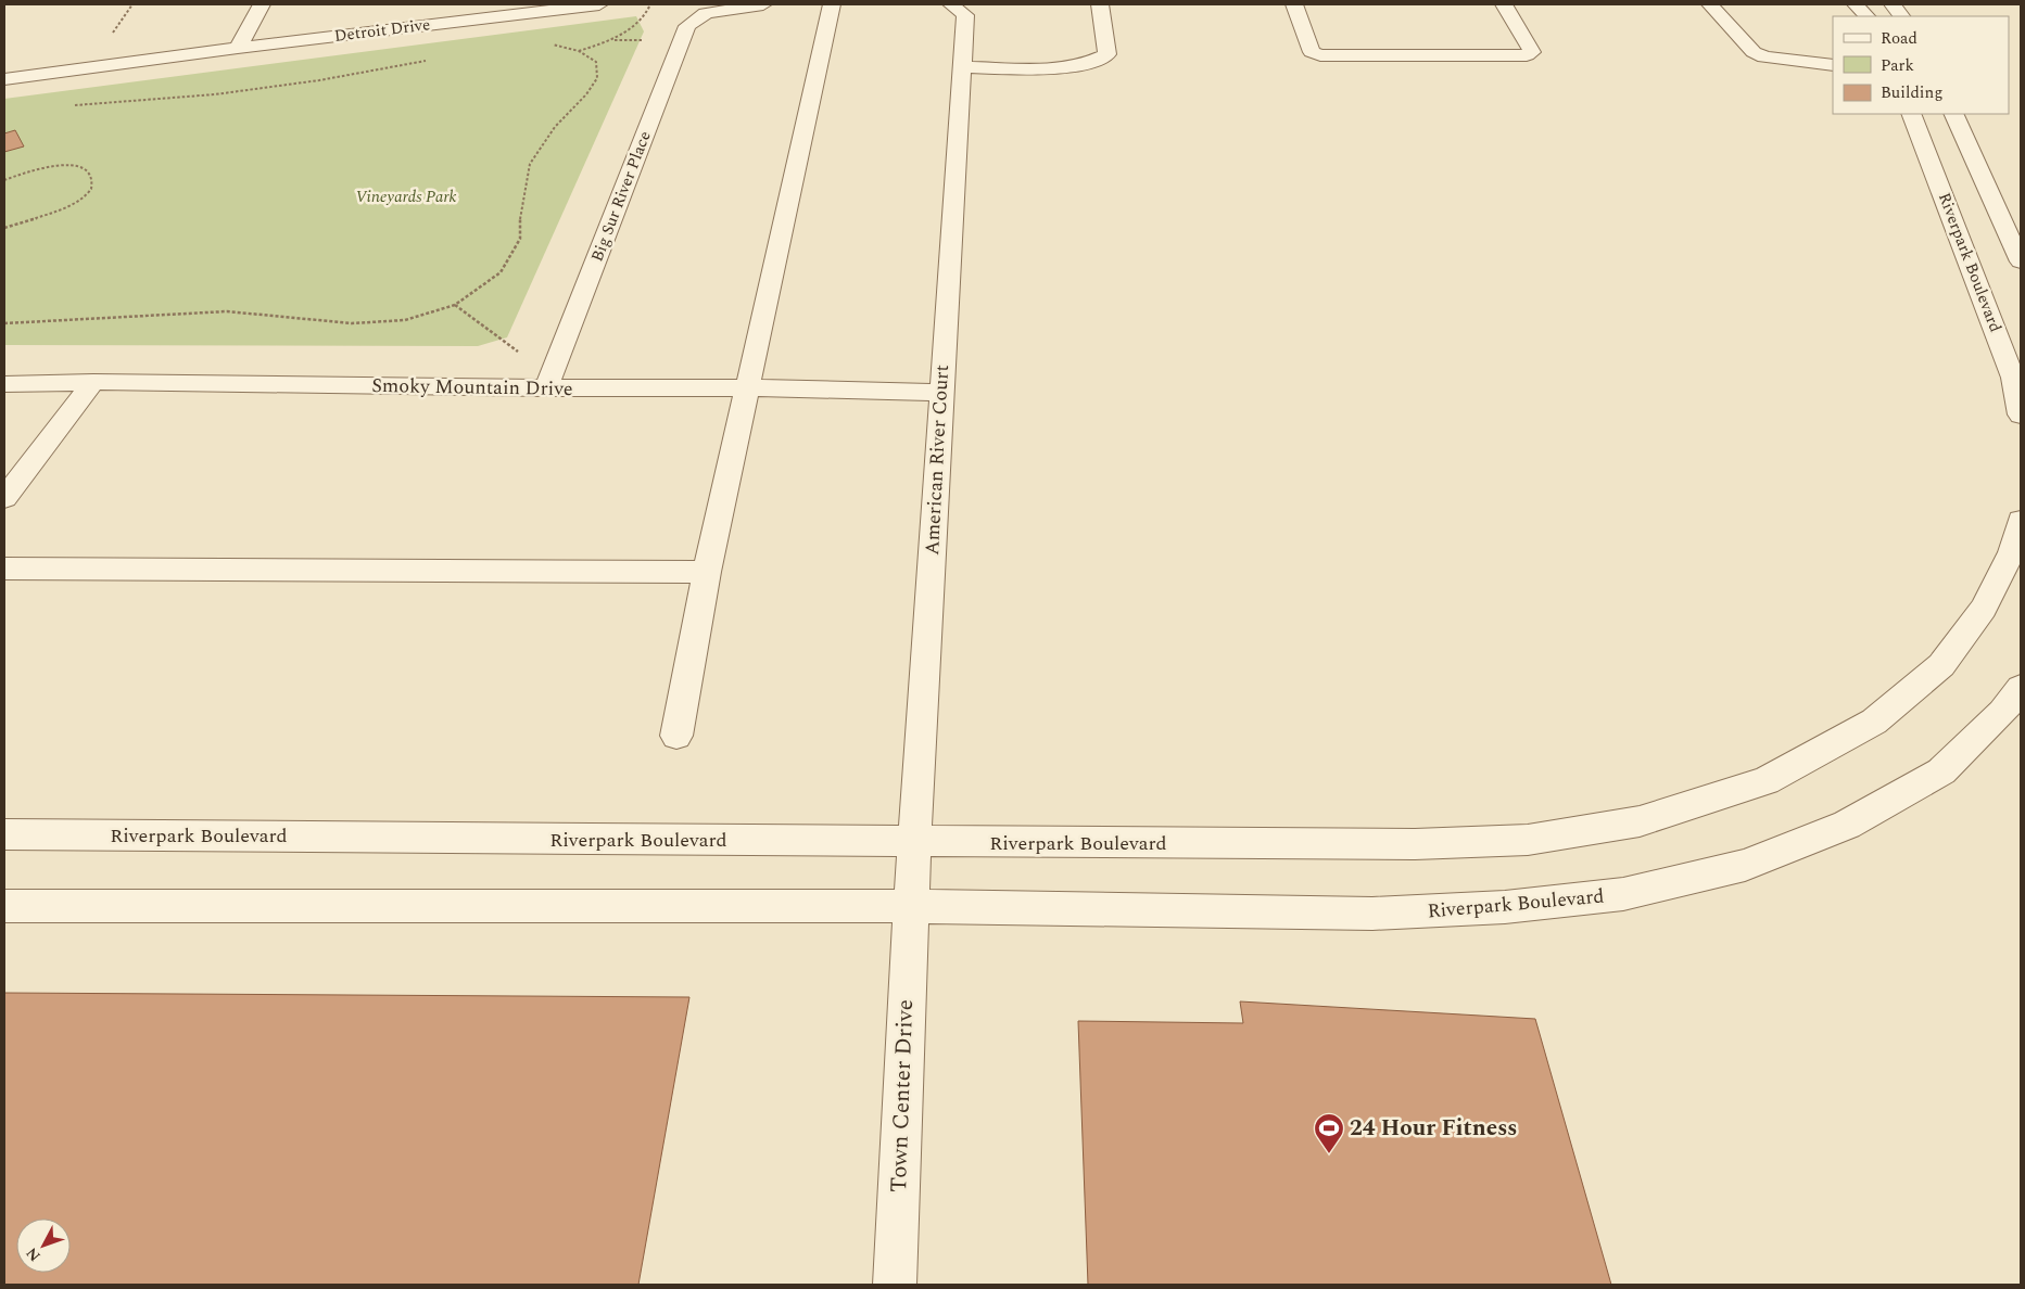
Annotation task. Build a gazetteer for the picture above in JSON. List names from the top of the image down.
{
  "streets": {
    "street": [
      "Detroit Drive",
      "Big Sur River Place",
      "Riverpark Boulevard",
      "Smoky Mountain Drive",
      "American River Court",
      "Town Center Drive"
    ]
  },
  "crossings": [
    ["Big Sur River Place", "Smoky Mountain Drive"],
    ["Riverpark Boulevard", "American River Court"],
    ["Riverpark Boulevard", "Town Center Drive"],
    ["Smoky Mountain Drive", "American River Court"],
    ["American River Court", "Town Center Drive"]
  ],
  "parks": ["Vineyards Park"],
  "places": {
    "sports": ["24 Hour Fitness"]
  },
  "legend": ["Road", "Park", "Building"],
  "north": "bottom left"
}
